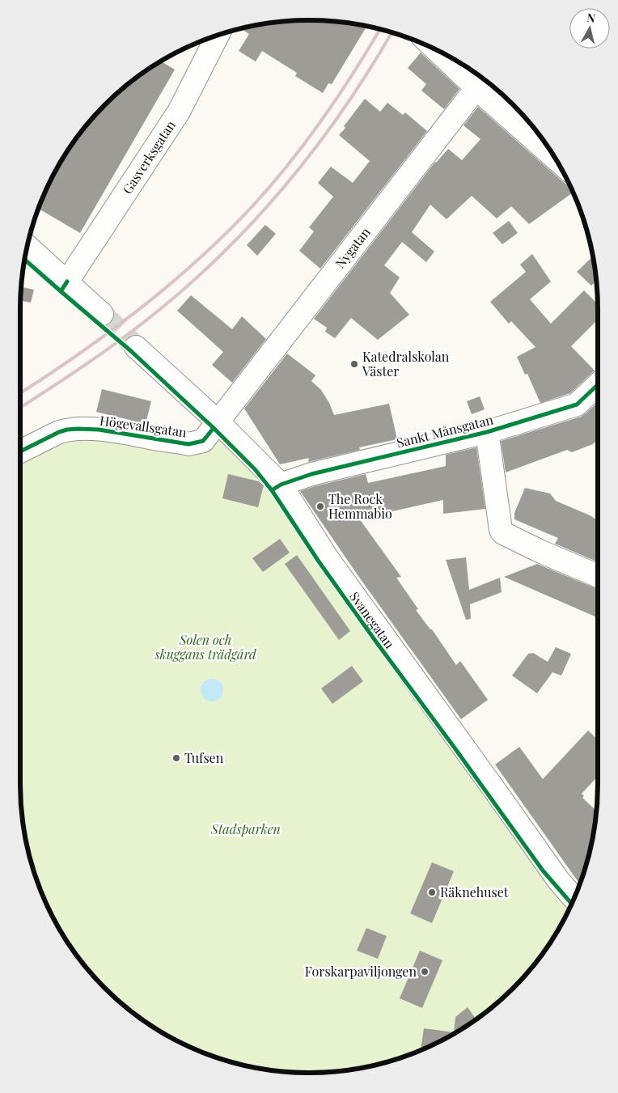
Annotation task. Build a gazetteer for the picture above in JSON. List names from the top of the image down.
{
  "streets": {
    "street": [
      "Gasverksgatan",
      "Nygatan",
      "Högevallsgatan",
      "Sankt Månsgatan",
      "Svanegatan"
    ]
  },
  "crossings": [
    ["Nygatan", "Högevallsgatan"],
    ["Nygatan", "Svanegatan"],
    ["Högevallsgatan", "Svanegatan"],
    ["Sankt Månsgatan", "Svanegatan"]
  ],
  "parks": ["Solen och skuggans trädgård", "Stadsparken"],
  "places": [
    "Katedralskolan Väster",
    "The Rock Hemmabio",
    "Tufsen",
    "Räknehuset",
    "Forskarpaviljongen"
  ],
  "north": "top"
}
